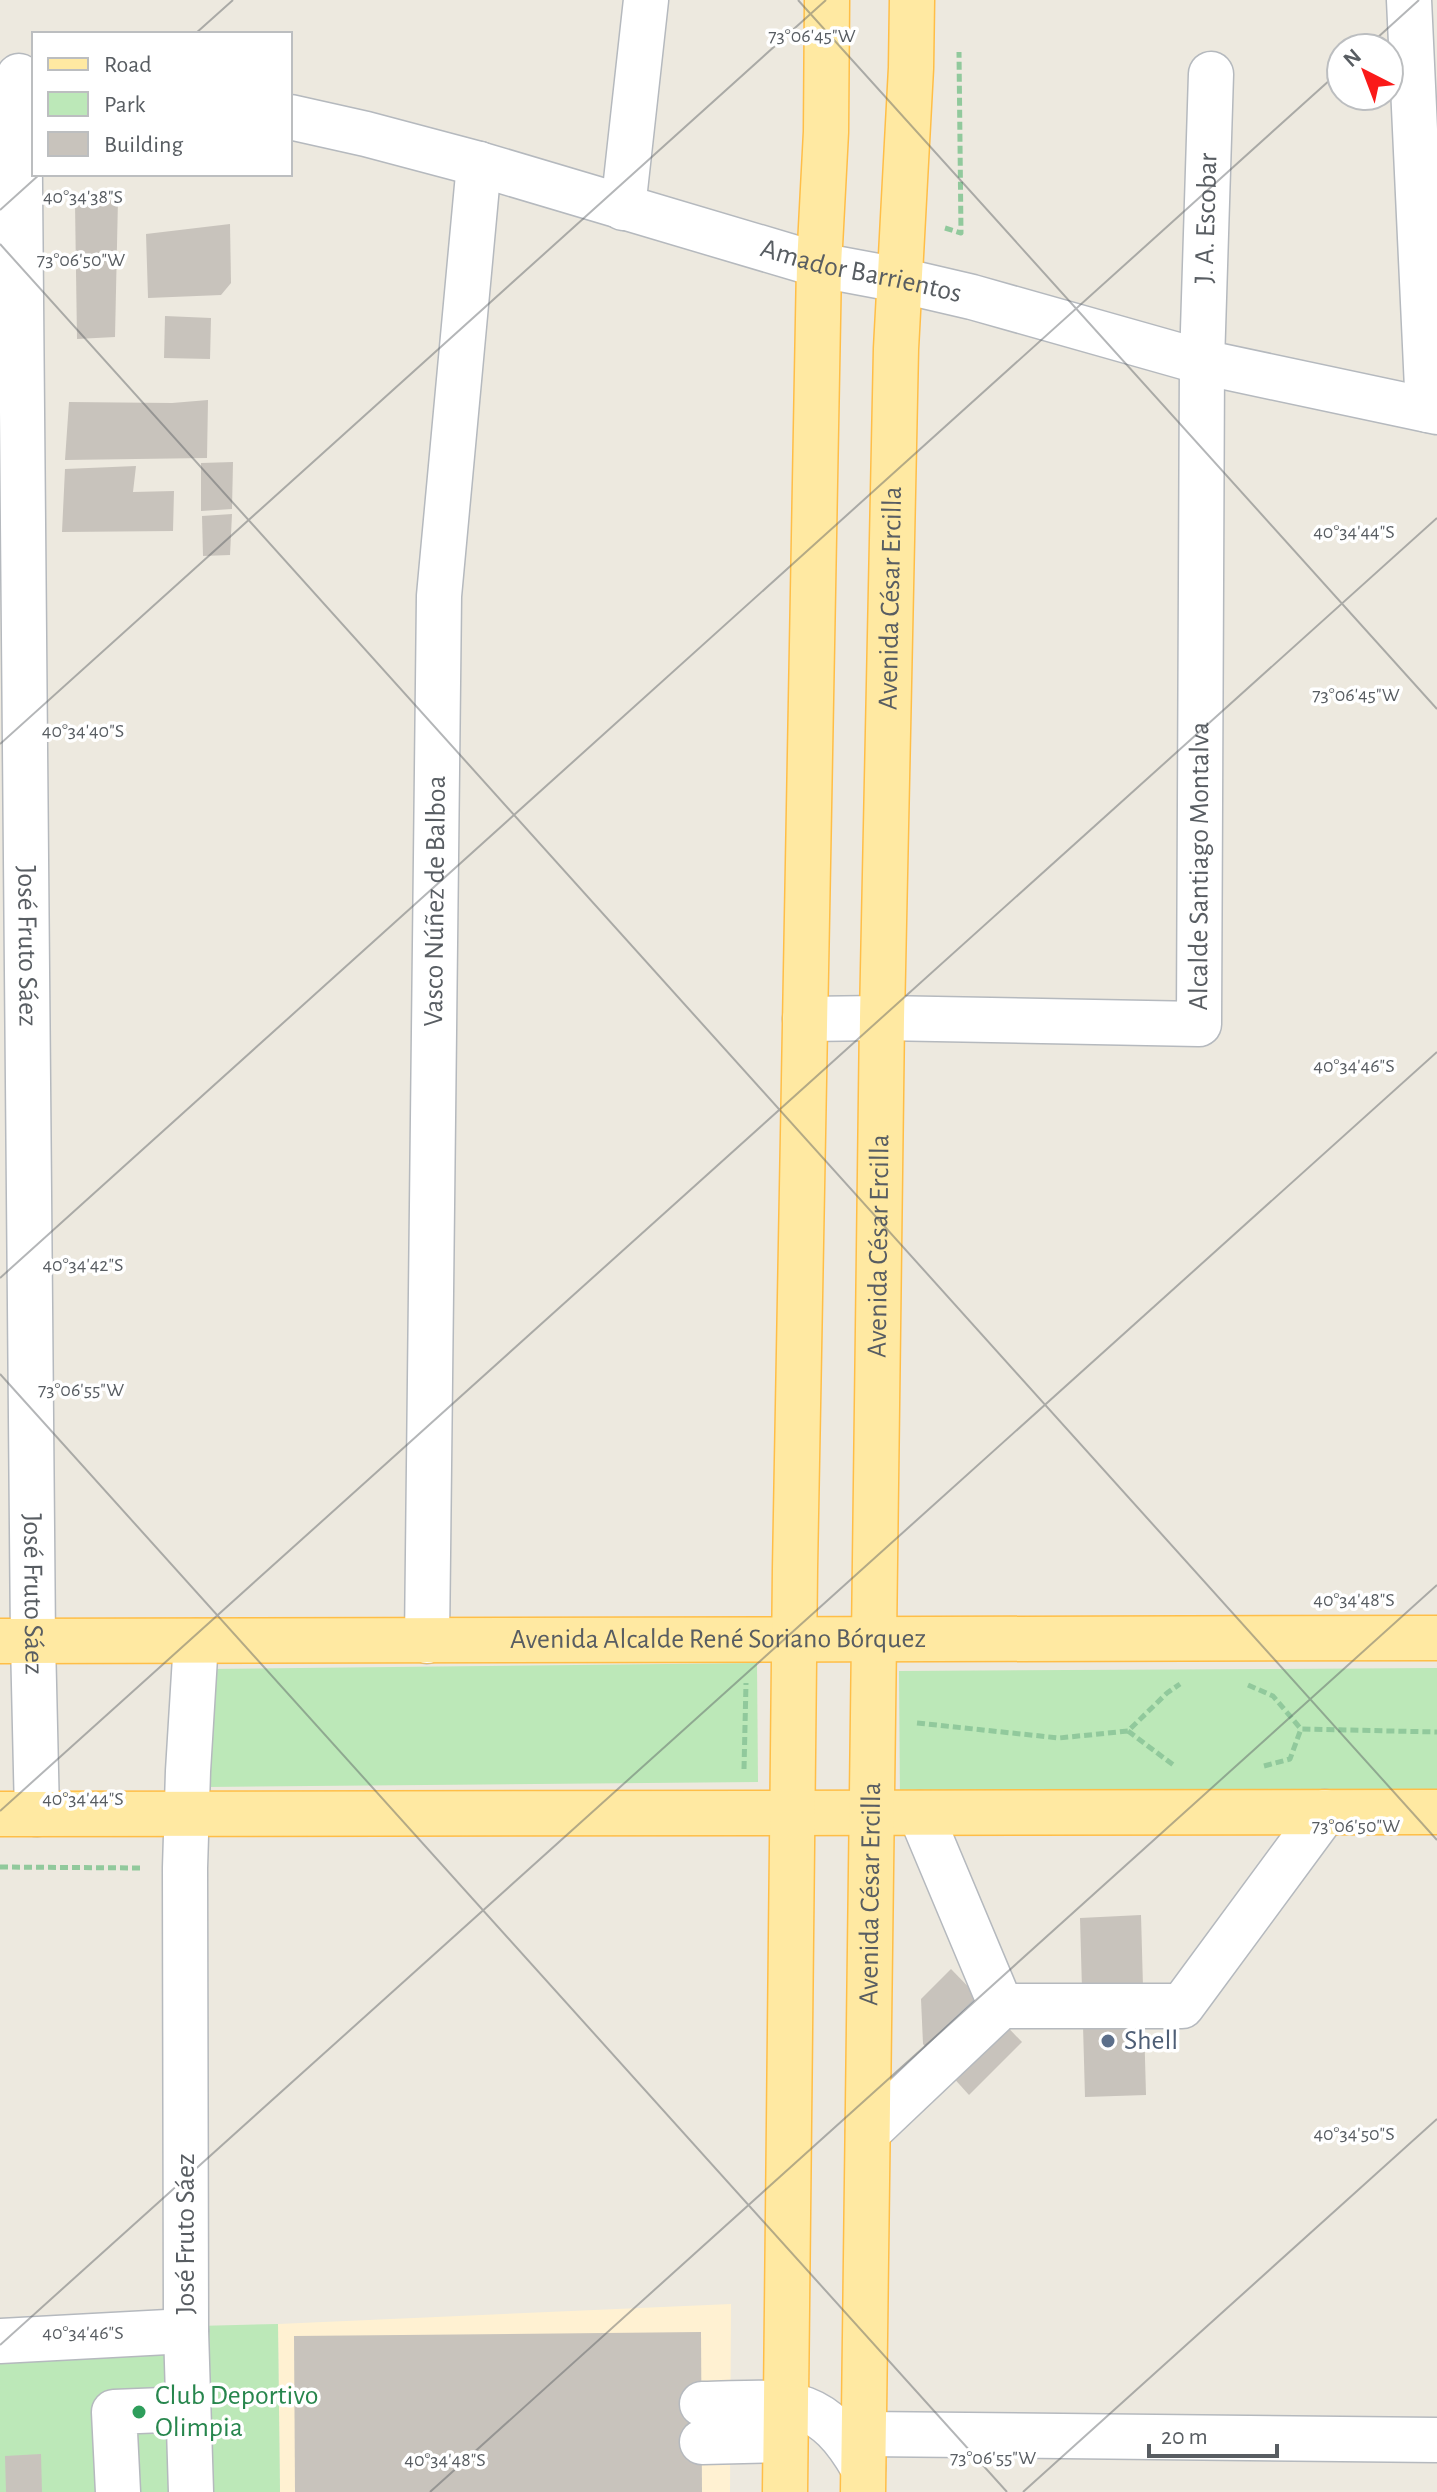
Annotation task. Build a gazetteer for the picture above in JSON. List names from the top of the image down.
{
  "streets": {
    "main road": ["Avenida César Ercilla", "Avenida Alcalde René Soriano Bórquez"],
    "street": [
      "J. A. Escobar",
      "Amador Barrientos",
      "Alcalde Santiago Montalva",
      "Vasco Núñez de Balboa",
      "José Fruto Sáez"
    ]
  },
  "crossings": [
    ["J. A. Escobar", "Amador Barrientos"],
    ["J. A. Escobar", "Alcalde Santiago Montalva"],
    ["Amador Barrientos", "Avenida César Ercilla"],
    ["Amador Barrientos", "Alcalde Santiago Montalva"],
    ["Amador Barrientos", "Vasco Núñez de Balboa"],
    ["Avenida César Ercilla", "Alcalde Santiago Montalva"],
    ["Avenida César Ercilla", "Avenida Alcalde René Soriano Bórquez"],
    ["Vasco Núñez de Balboa", "Avenida Alcalde René Soriano Bórquez"],
    ["José Fruto Sáez", "Avenida Alcalde René Soriano Bórquez"]
  ],
  "places": ["Shell", "Club Deportivo Olimpia"],
  "legend": ["Road", "Park", "Building"],
  "scale_bar": "20 m",
  "north": "top left",
  "coordinates": [
    "73°06'45\"W",
    "40°34'38\"S",
    "73°06'50\"W",
    "40°34'44\"S",
    "40°34'40\"S",
    "40°34'46\"S",
    "40°34'42\"S",
    "73°06'55\"W",
    "40°34'48\"S",
    "40°34'50\"S"
  ]
}
